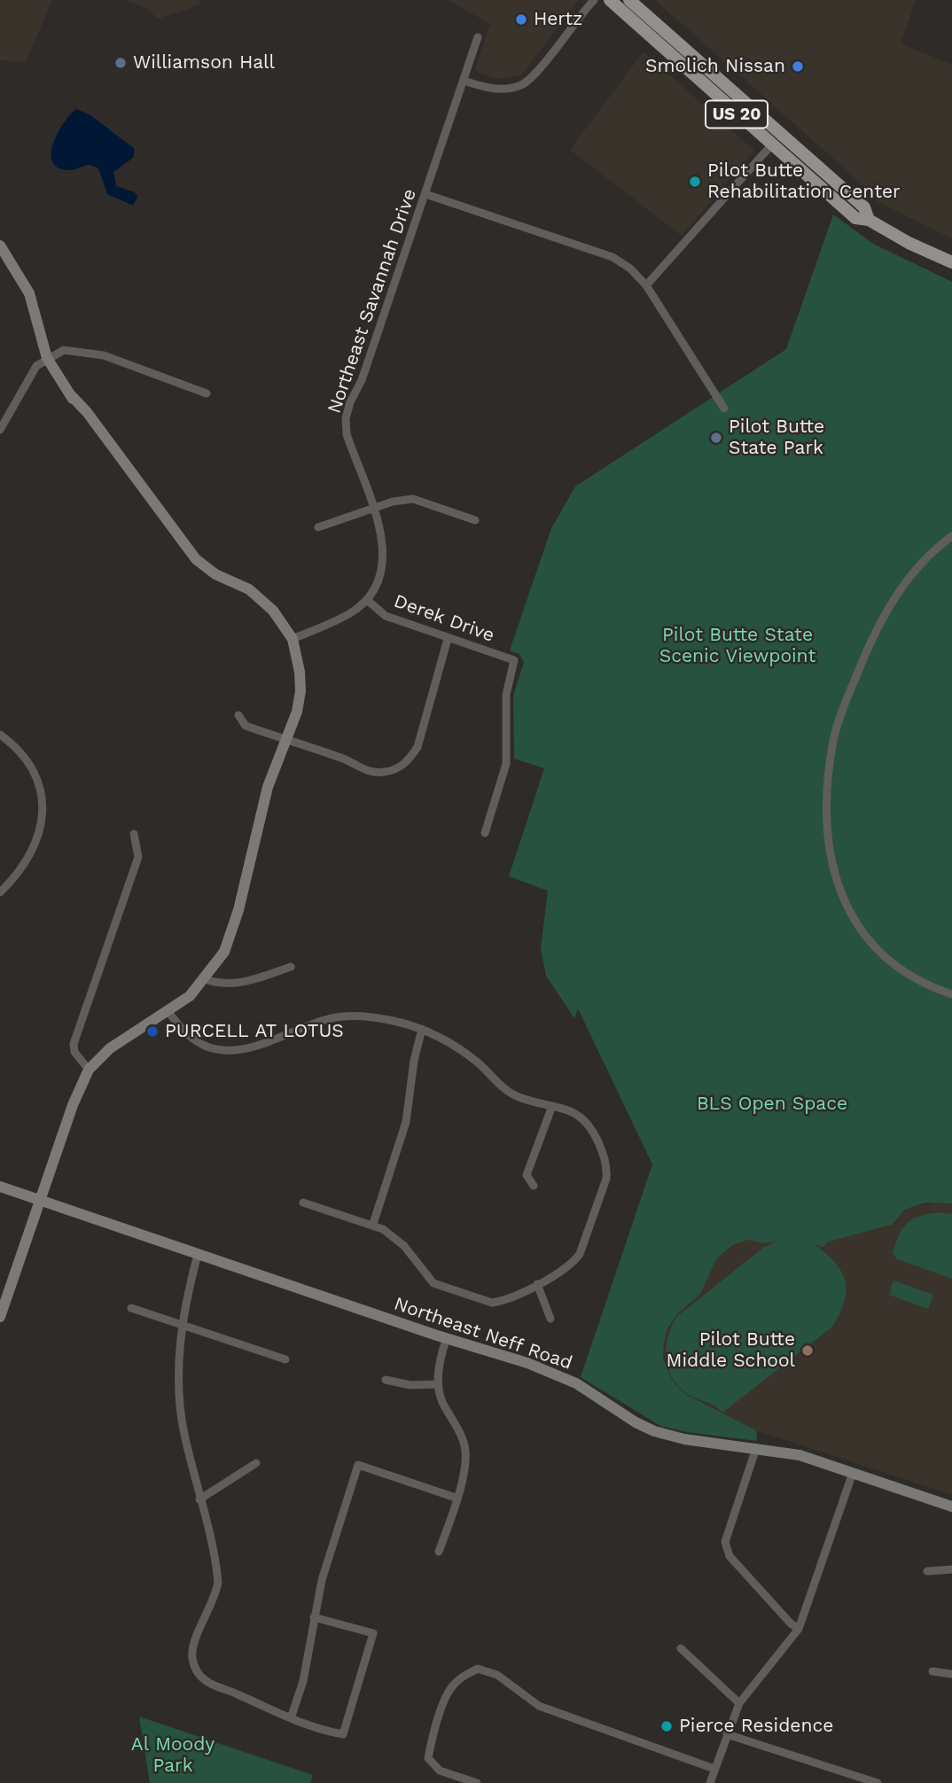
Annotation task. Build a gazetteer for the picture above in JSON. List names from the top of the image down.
{
  "streets": {
    "main road": ["US 20"],
    "street": ["Northeast Savannah Drive", "Derek Drive", "Northeast Neff Road"]
  },
  "crossings": [
    ["Northeast Savannah Drive", "Derek Drive"]
  ],
  "parks": ["Pilot Butte State Scenic Viewpoint", "BLS Open Space", "Al Moody Park"],
  "places": [
    "Hertz",
    "Williamson Hall",
    "Smolich Nissan",
    "Pilot Butte Rehabilitation Center",
    "Pilot Butte State Park",
    "PURCELL AT LOTUS",
    "Pilot Butte Middle School",
    "Pierce Residence"
  ]
}
